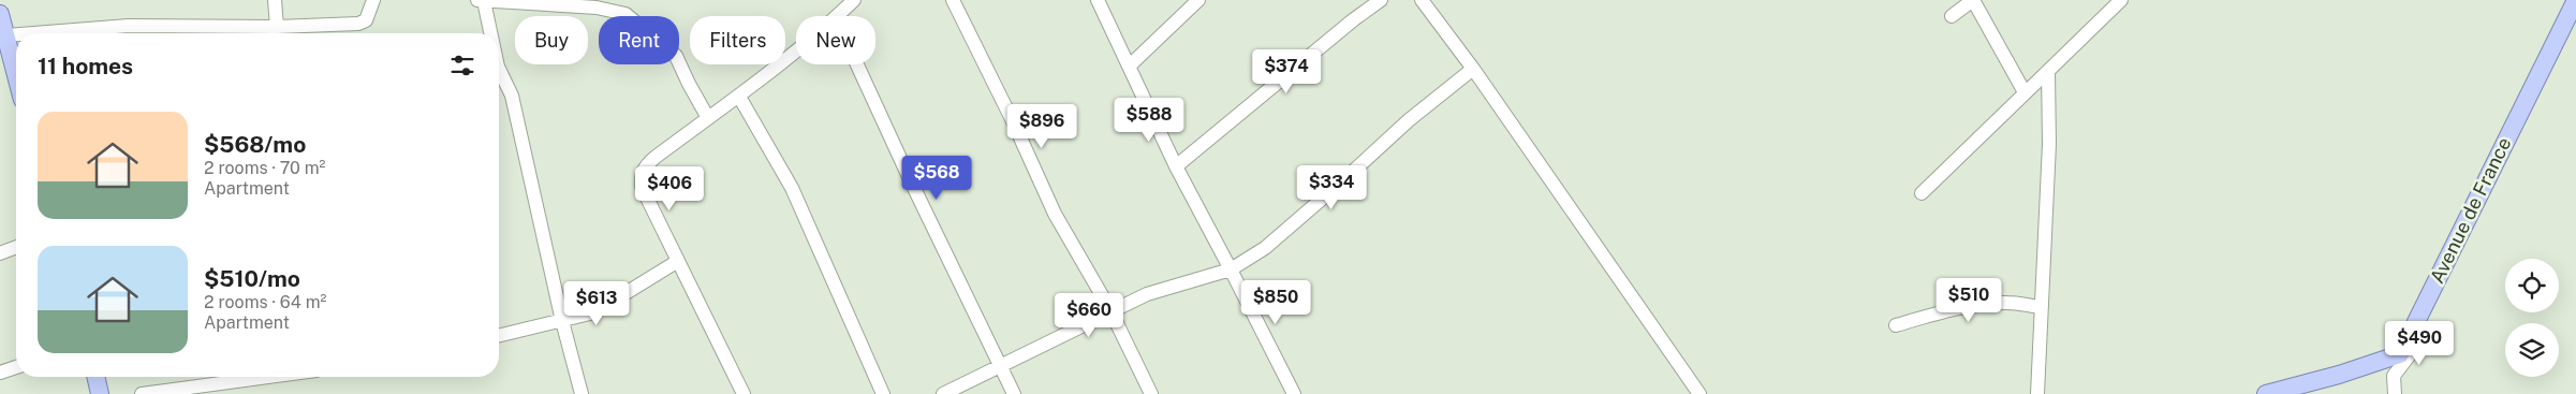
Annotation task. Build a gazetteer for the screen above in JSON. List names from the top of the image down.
{
  "streets": {
    "main road": ["Avenue de France"]
  },
  "page": {
    "chip": [
      "Buy",
      "Rent",
      "Filters",
      "New"
    ],
    "heading": "11 homes",
    "price": [
      "$374",
      "$588",
      "$896",
      "$568",
      "$334",
      "$406",
      "$510",
      "$850",
      "$613",
      "$660",
      "$490"
    ],
    "list": [
      {
        "name": "$568/mo",
        "note": "2 rooms · 70 m² · Apartment"
      },
      {
        "name": "$510/mo",
        "note": "2 rooms · 64 m² · Apartment"
      }
    ]
  }
}
